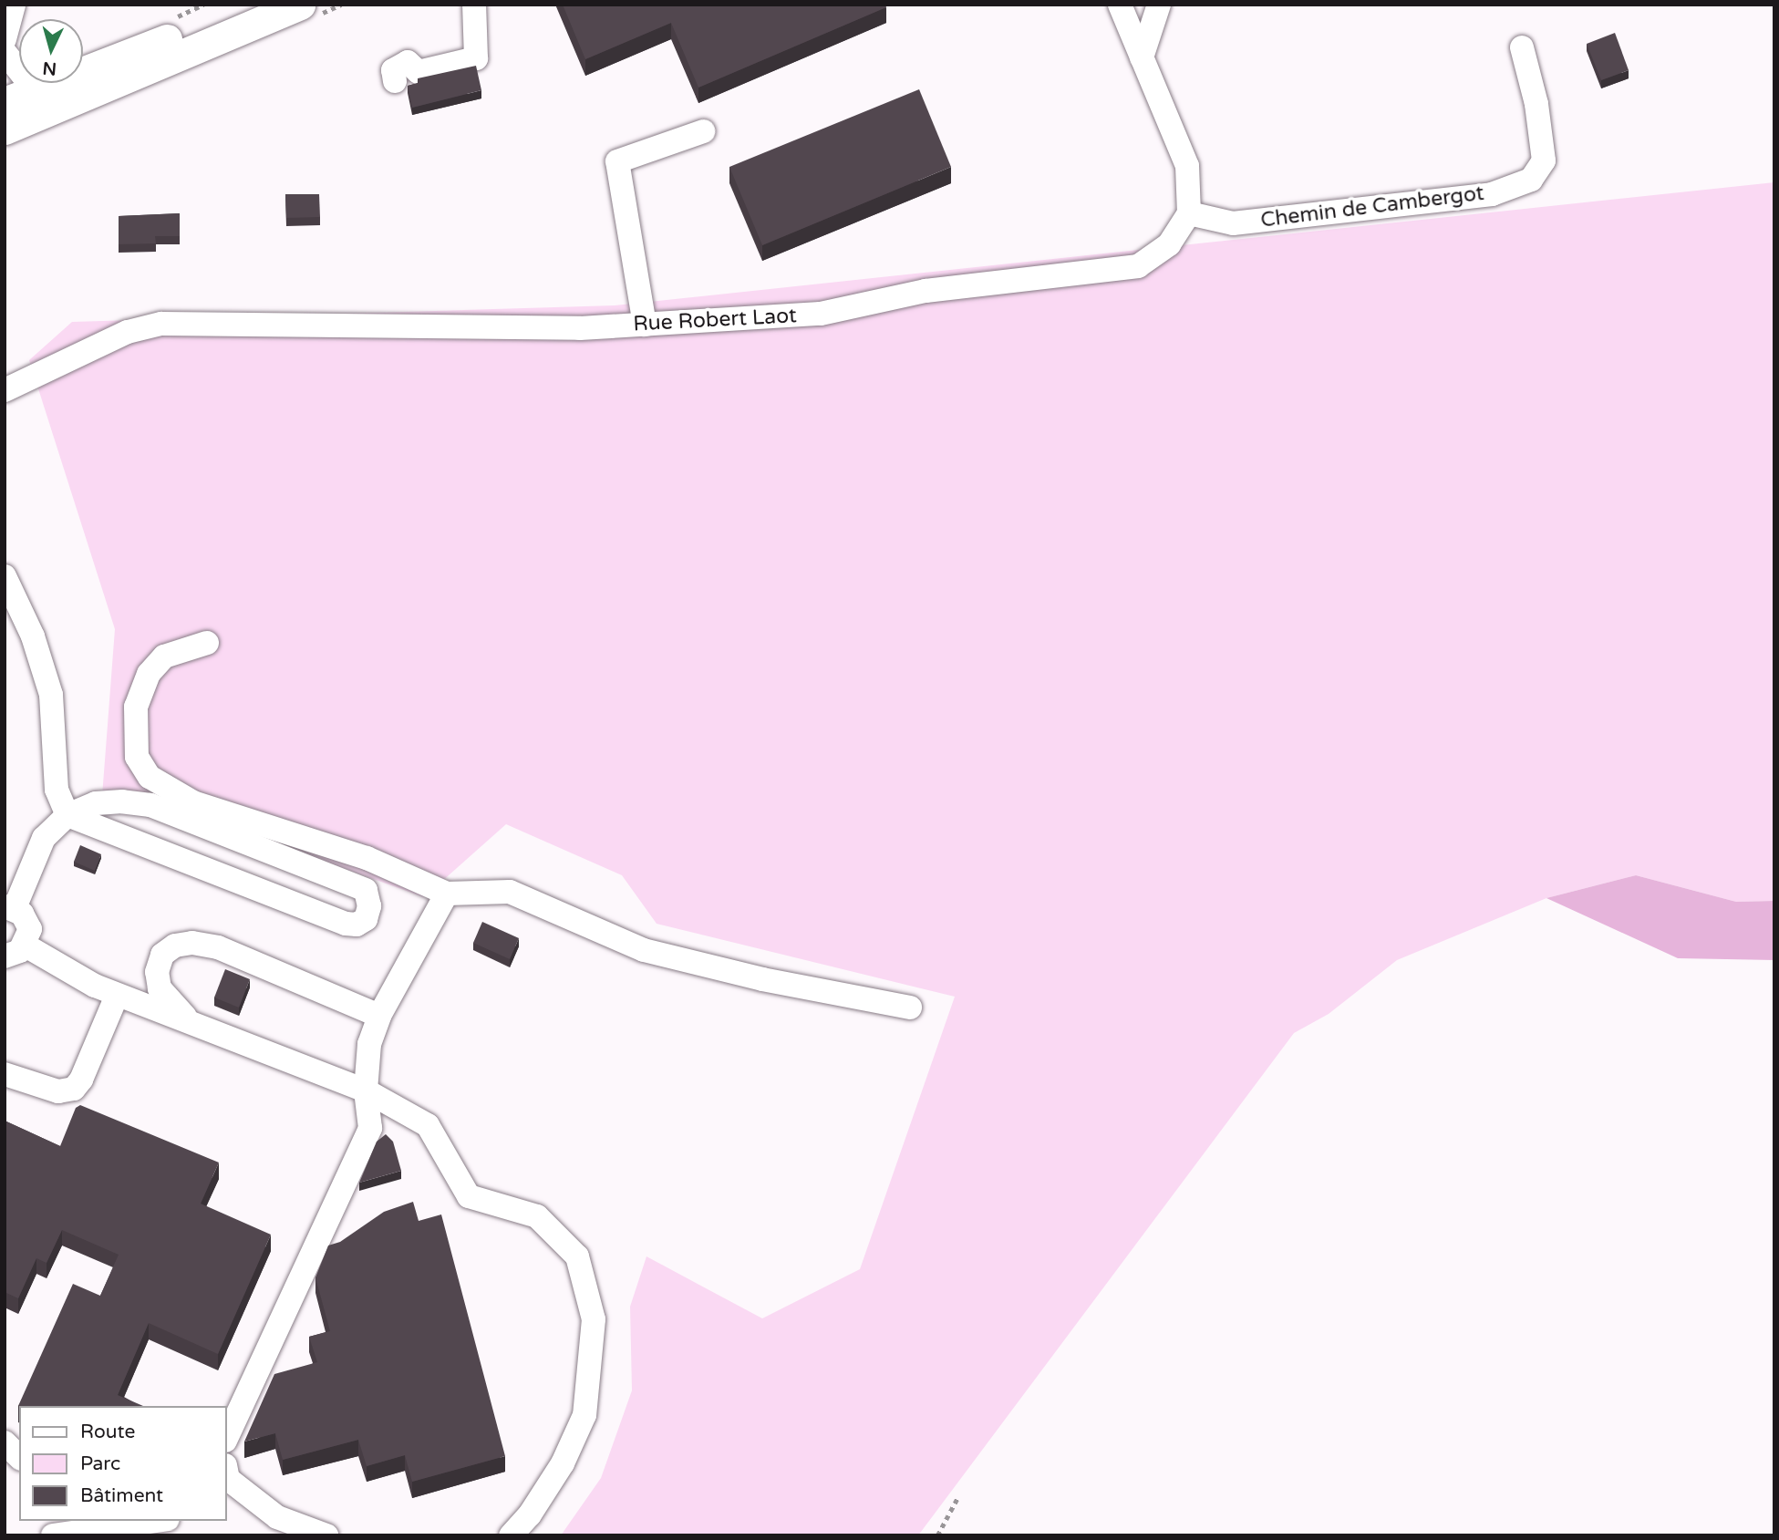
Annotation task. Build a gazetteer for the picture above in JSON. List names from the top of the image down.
{
  "streets": {
    "street": ["Chemin de Cambergot", "Rue Robert Laot"]
  },
  "crossings": [
    ["Chemin de Cambergot", "Rue Robert Laot"]
  ],
  "legend": ["Route", "Parc", "Bâtiment"],
  "north": "bottom"
}
